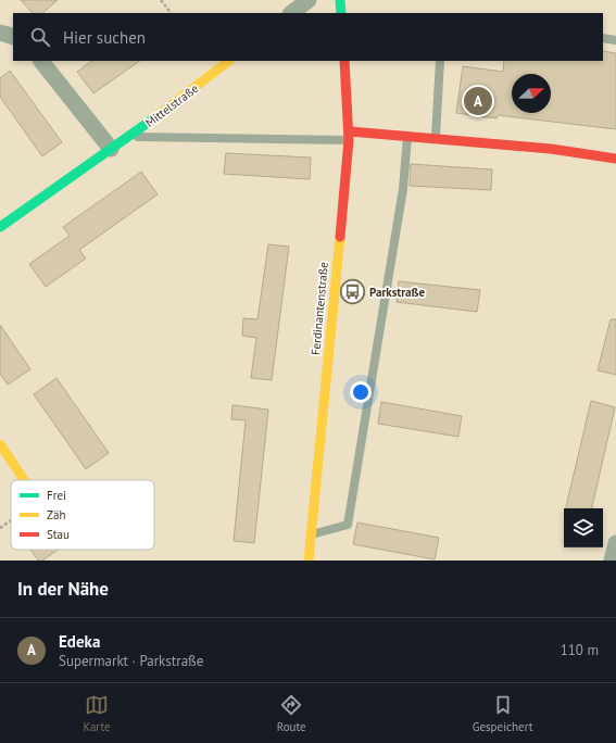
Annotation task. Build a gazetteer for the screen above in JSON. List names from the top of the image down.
{
  "streets": {
    "street": ["Mittelstraße", "Ferdinantenstraße"]
  },
  "places": {
    "bus stop": ["Parkstraße"]
  },
  "legend": ["Frei", "Zäh", "Stau"],
  "north": "right",
  "page": {
    "search": "Hier suchen",
    "pins": "A",
    "heading": "In der Nähe",
    "list": [
      {
        "mark": "A",
        "name": "Edeka",
        "note": "Supermarkt · Parkstraße",
        "value": "110 m"
      }
    ],
    "nav": ["Karte", "Route", "Gespeichert"]
  }
}
